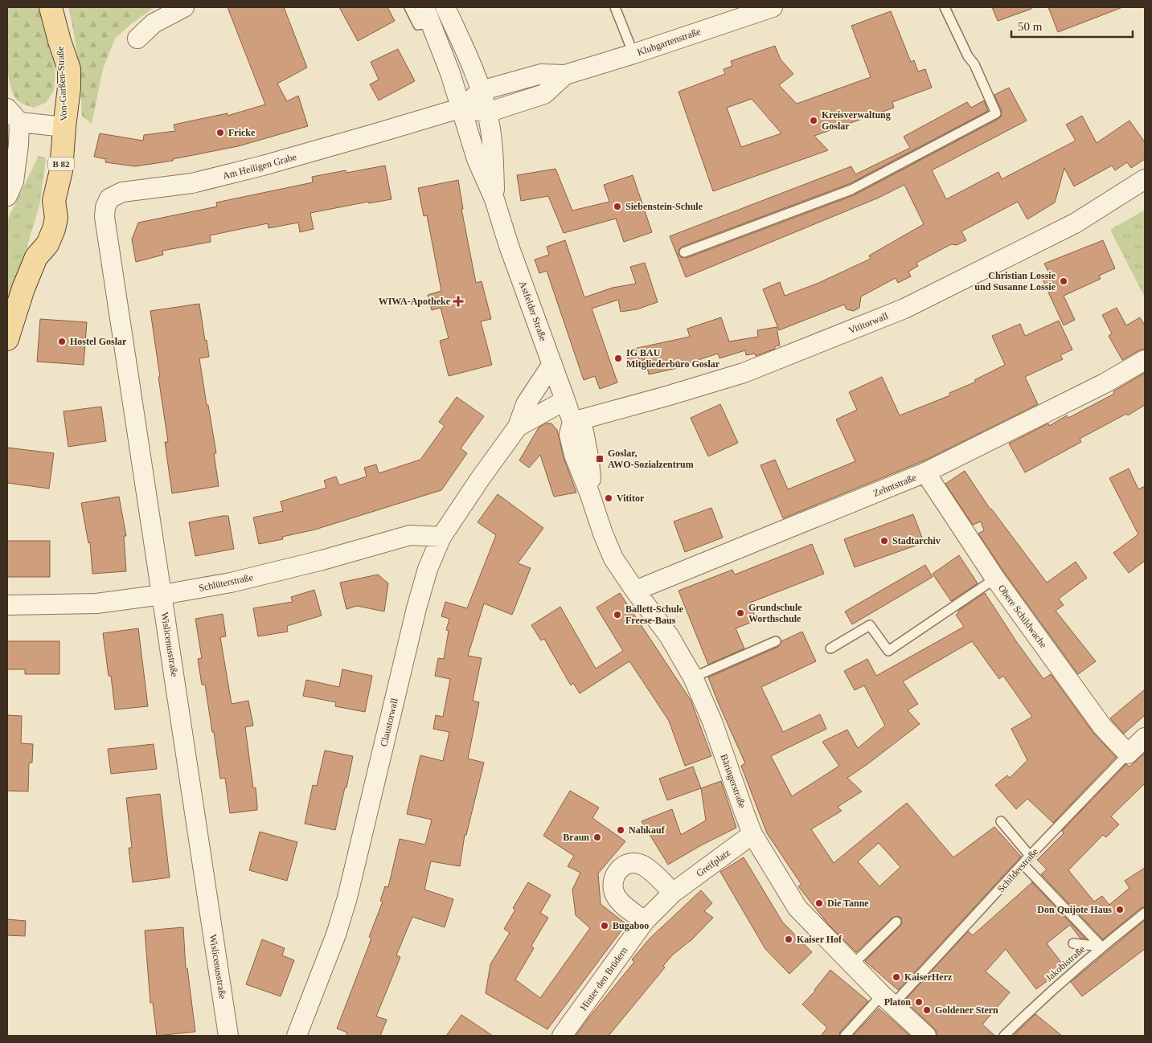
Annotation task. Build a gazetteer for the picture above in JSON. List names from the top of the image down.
{
  "streets": {
    "main road": ["Von-Garßen-Straße", "B 82"],
    "street": [
      "Klubgartenstraße",
      "Am Heiligen Grabe",
      "Astfelder Straße",
      "Vititorwall",
      "Zehntstraße",
      "Schlüterstraße",
      "Obere Schildwache",
      "Wislicenusstraße",
      "Claustorwall",
      "Bäringerstraße",
      "Greifplatz",
      "Schilderstraße",
      "Hinter den Brüdern"
    ],
    "lane": ["Jakobistraße"]
  },
  "crossings": [
    ["Klubgartenstraße", "Am Heiligen Grabe"],
    ["Klubgartenstraße", "Astfelder Straße"],
    ["Am Heiligen Grabe", "Astfelder Straße"],
    ["Am Heiligen Grabe", "Wislicenusstraße"],
    ["Astfelder Straße", "Vititorwall"],
    ["Astfelder Straße", "Claustorwall"],
    ["Astfelder Straße", "Bäringerstraße"],
    ["Vititorwall", "Bäringerstraße"],
    ["Zehntstraße", "Obere Schildwache"],
    ["Zehntstraße", "Bäringerstraße"],
    ["Schlüterstraße", "Wislicenusstraße"],
    ["Schlüterstraße", "Claustorwall"],
    ["Obere Schildwache", "Schilderstraße"],
    ["Bäringerstraße", "Greifplatz"],
    ["Bäringerstraße", "Schilderstraße"],
    ["Greifplatz", "Hinter den Brüdern"]
  ],
  "places": {
    "other": [
      "Kreisverwaltung Goslar",
      "Fricke",
      "Siebenstein-Schule",
      "Christian Lossie und Susanne Lossie",
      "Hostel Goslar",
      "IG BAU Mitgliederbüro Goslar",
      "Vititor",
      "Stadtarchiv",
      "Grundschule Worthschule",
      "Ballett-Schule Freese-Baus",
      "Nahkauf",
      "Braun",
      "Die Tanne",
      "Don Quijote Haus",
      "Bugaboo",
      "Kaiser Hof",
      "KaiserHerz",
      "Platon",
      "Goldener Stern"
    ],
    "health": ["WIWA-Apotheke"],
    "transit": ["Goslar, AWO-Sozialzentrum"]
  },
  "scale_bar": "50 m"
}
